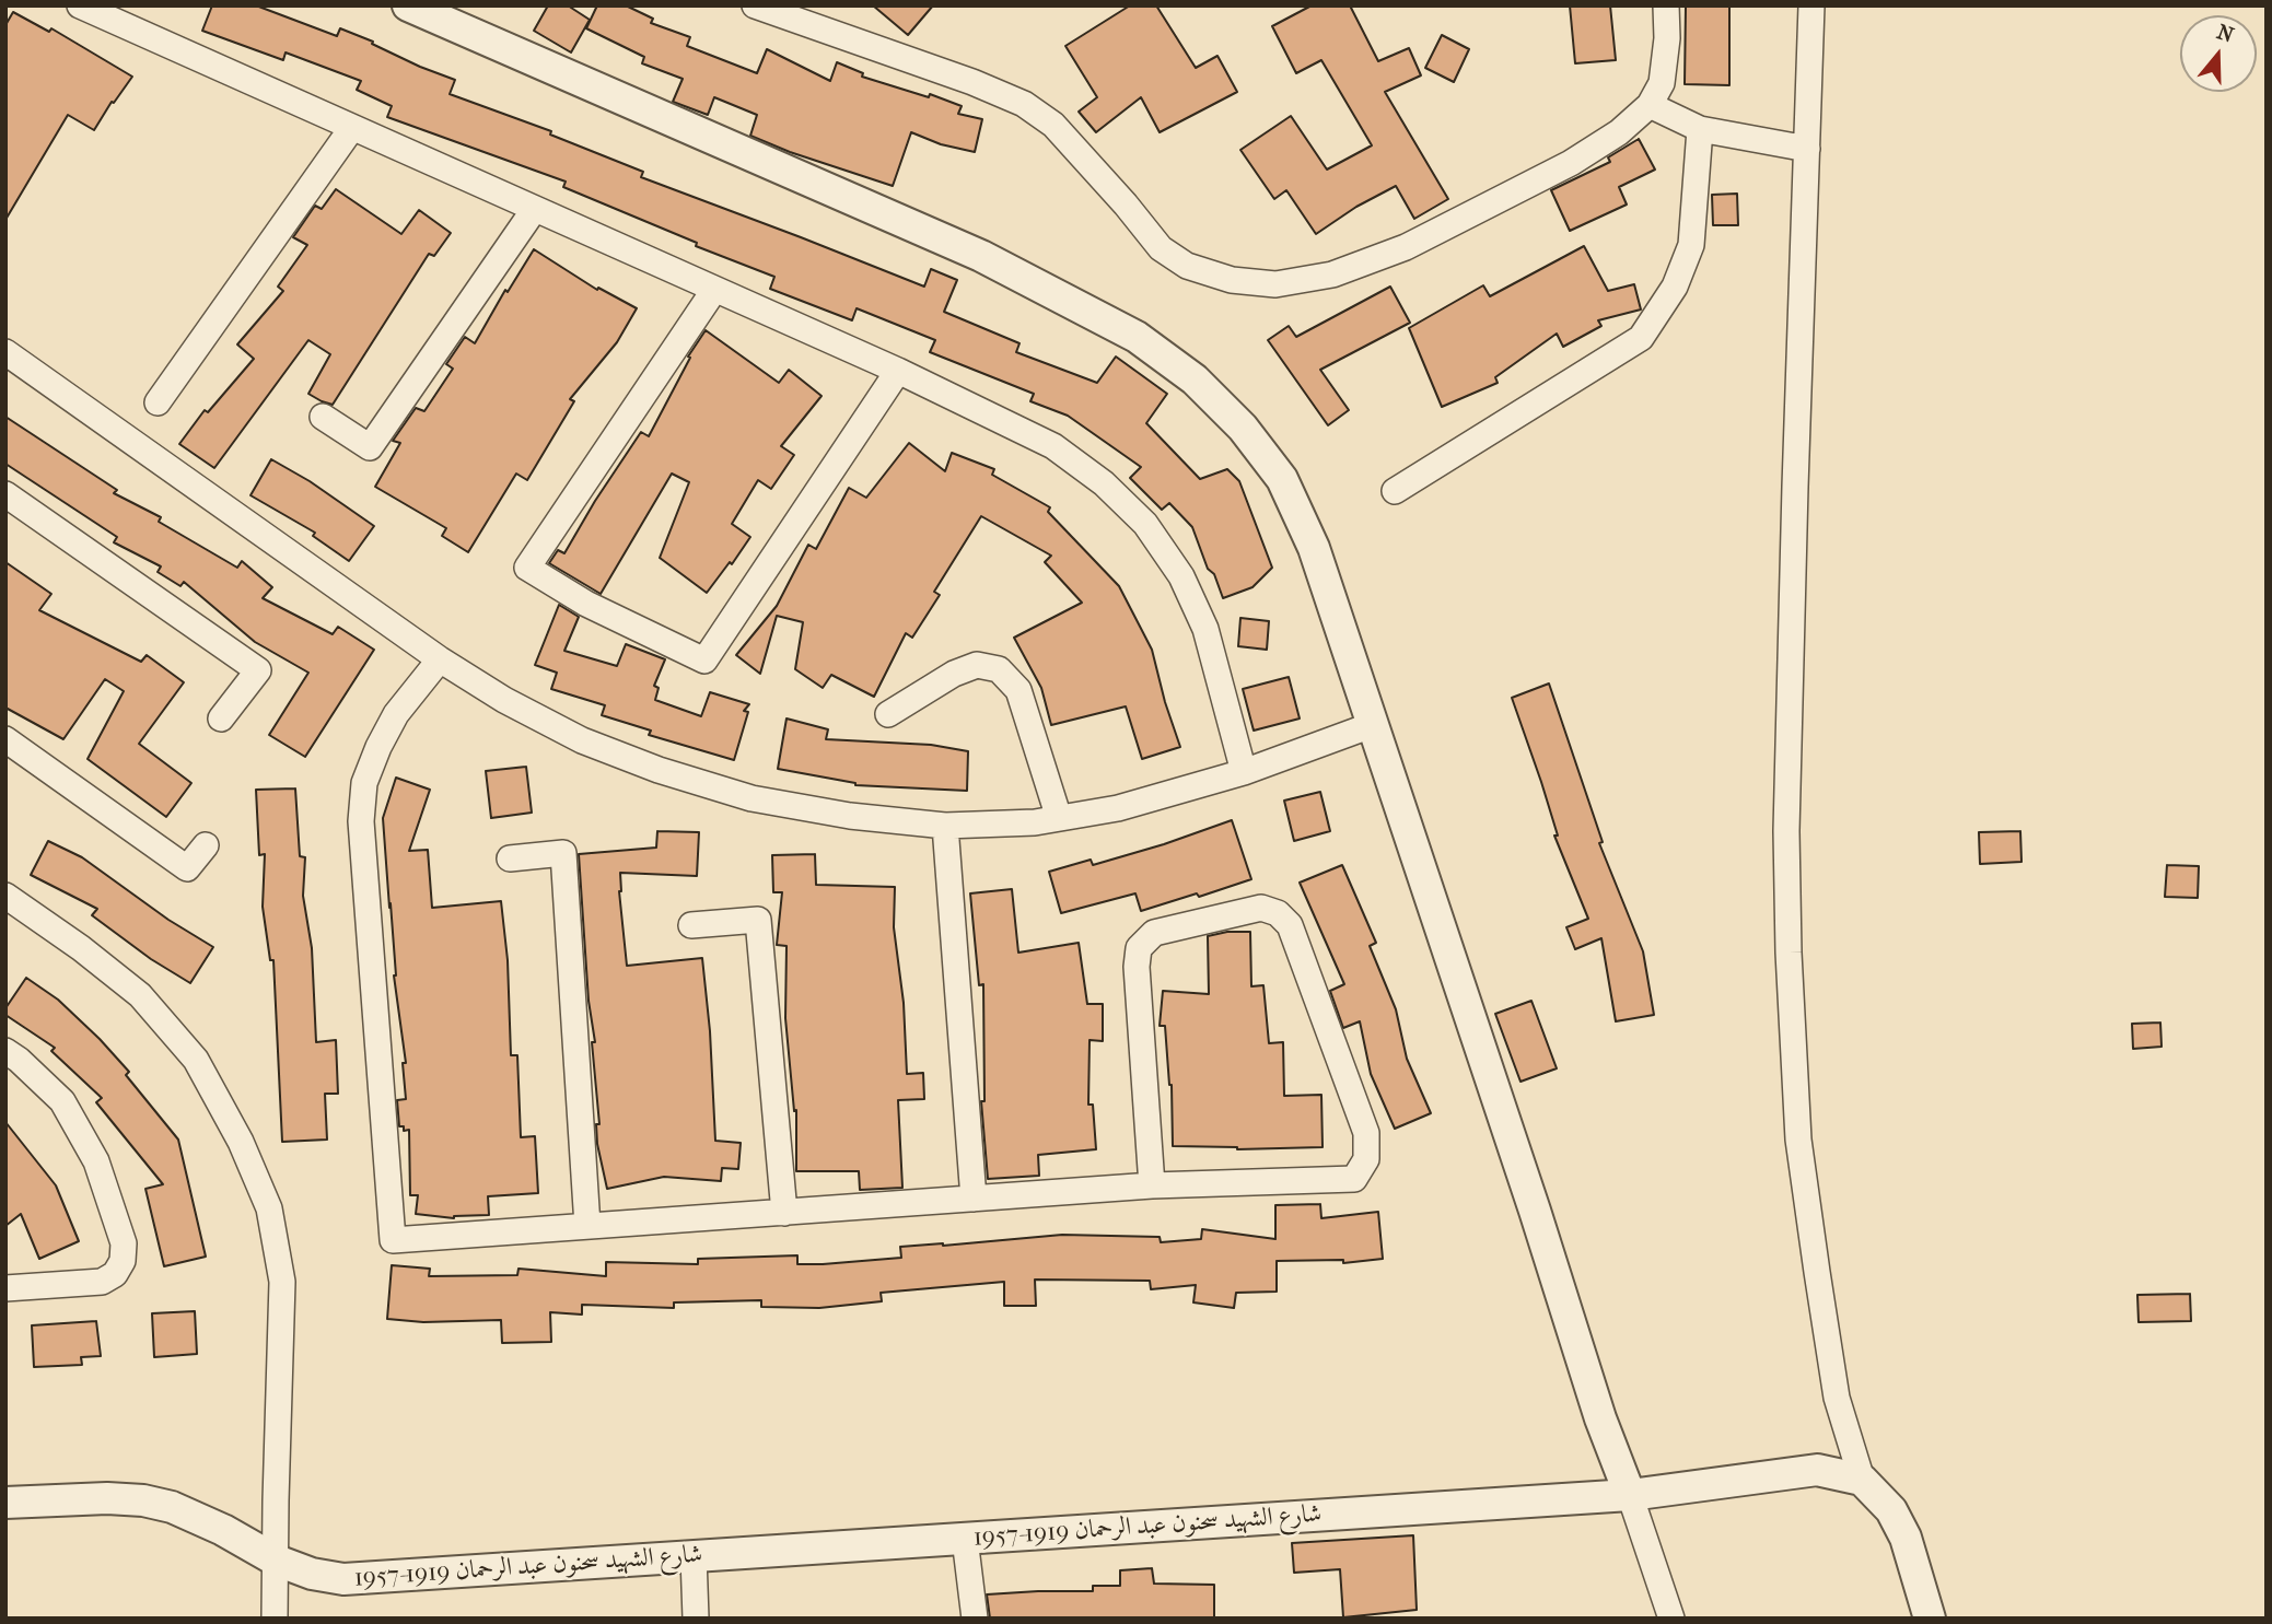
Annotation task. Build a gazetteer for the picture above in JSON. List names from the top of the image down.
{
  "streets": {
    "street": ["شارع الشهيد سحنون عبد الرحمان 1919-1957"]
  },
  "north": "top"
}
